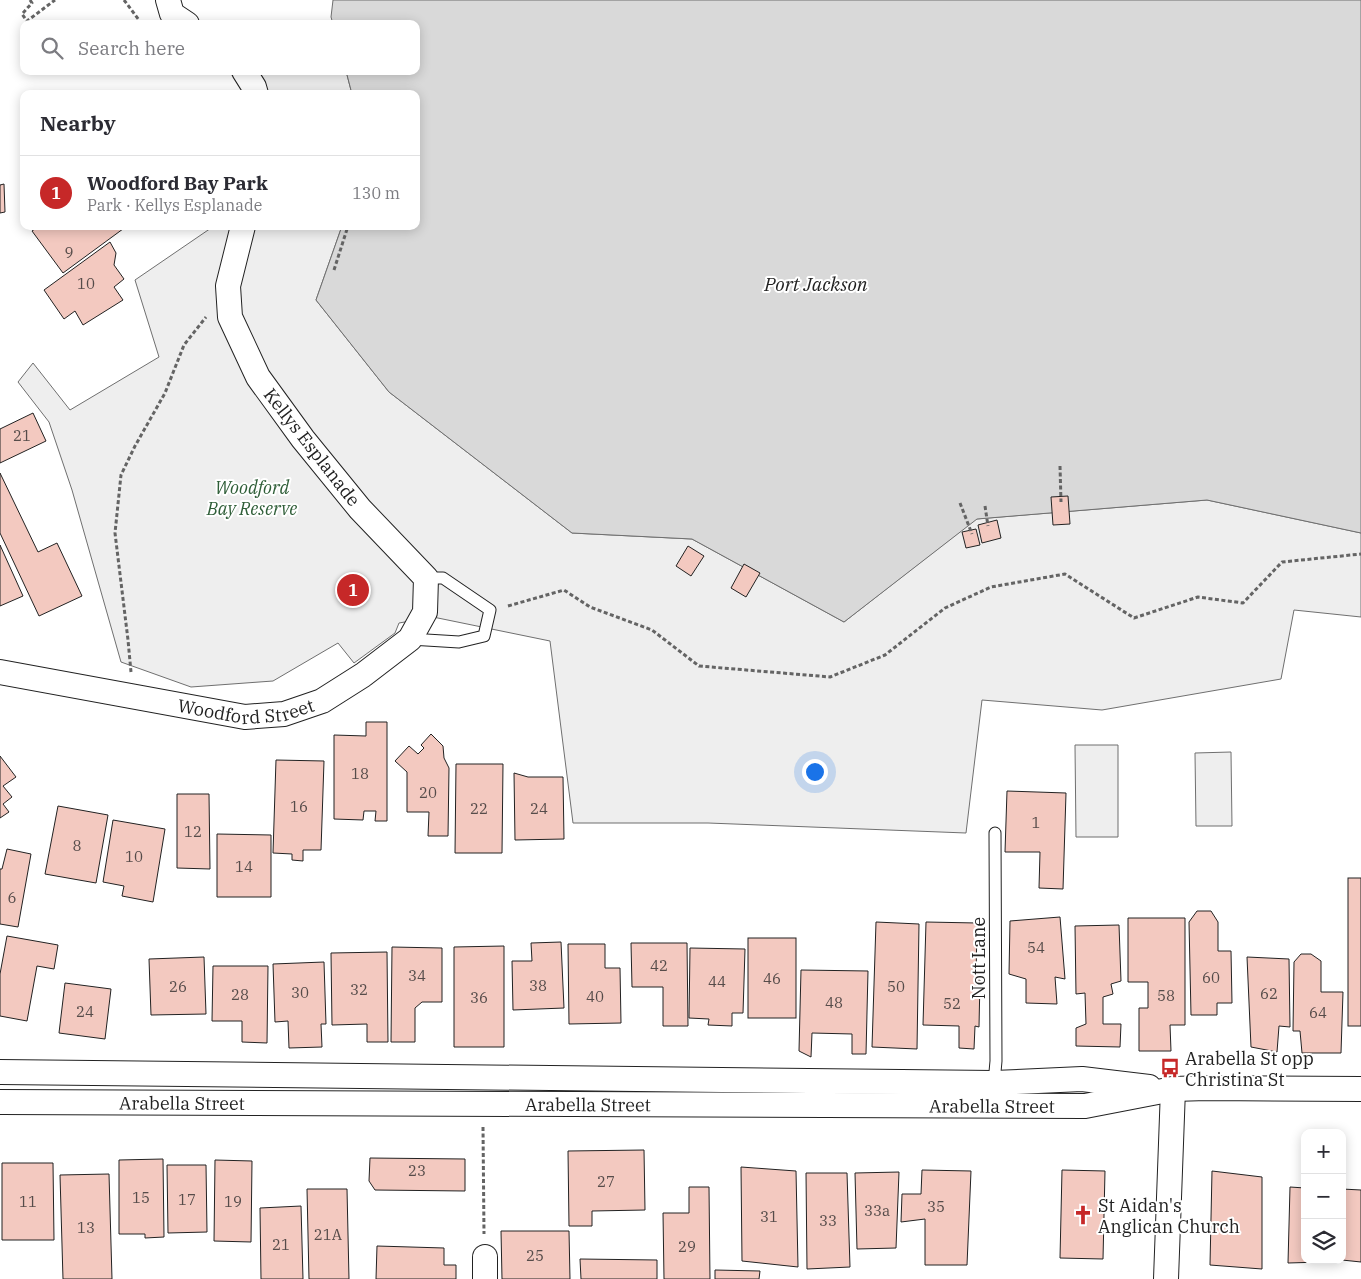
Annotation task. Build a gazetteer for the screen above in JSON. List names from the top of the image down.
{
  "streets": {
    "street": ["Kellys Esplanade", "Woodford Street", "Arabella Street"],
    "lane": ["Nott Lane"]
  },
  "crossings": [
    ["Kellys Esplanade", "Woodford Street"],
    ["Nott Lane", "Arabella Street"]
  ],
  "water": ["Port Jackson"],
  "parks": ["Woodford Bay Reserve"],
  "places": {
    "bus stop": ["Arabella St opp Christina St"],
    "church": ["St Aidan's Anglican Church"]
  },
  "house_numbers": [
    "9",
    "10",
    "21",
    "18",
    "20",
    "16",
    "22",
    "24",
    "1",
    "12",
    "8",
    "10",
    "14",
    "6",
    "54",
    "42",
    "34",
    "60",
    "46",
    "44",
    "38",
    "26",
    "50",
    "32",
    "30",
    "62",
    "28",
    "58",
    "40",
    "36",
    "48",
    "52",
    "24",
    "64",
    "23",
    "27",
    "15",
    "17",
    "11",
    "19",
    "35",
    "33a",
    "31",
    "33",
    "13",
    "21A",
    "21",
    "29",
    "25"
  ],
  "page": {
    "search": "Search here",
    "heading": "Nearby",
    "list": [
      {
        "mark": "1",
        "name": "Woodford Bay Park",
        "note": "Park · Kellys Esplanade",
        "value": "130 m"
      }
    ],
    "pins": "1",
    "map_buttons": ["+", "−"]
  }
}
